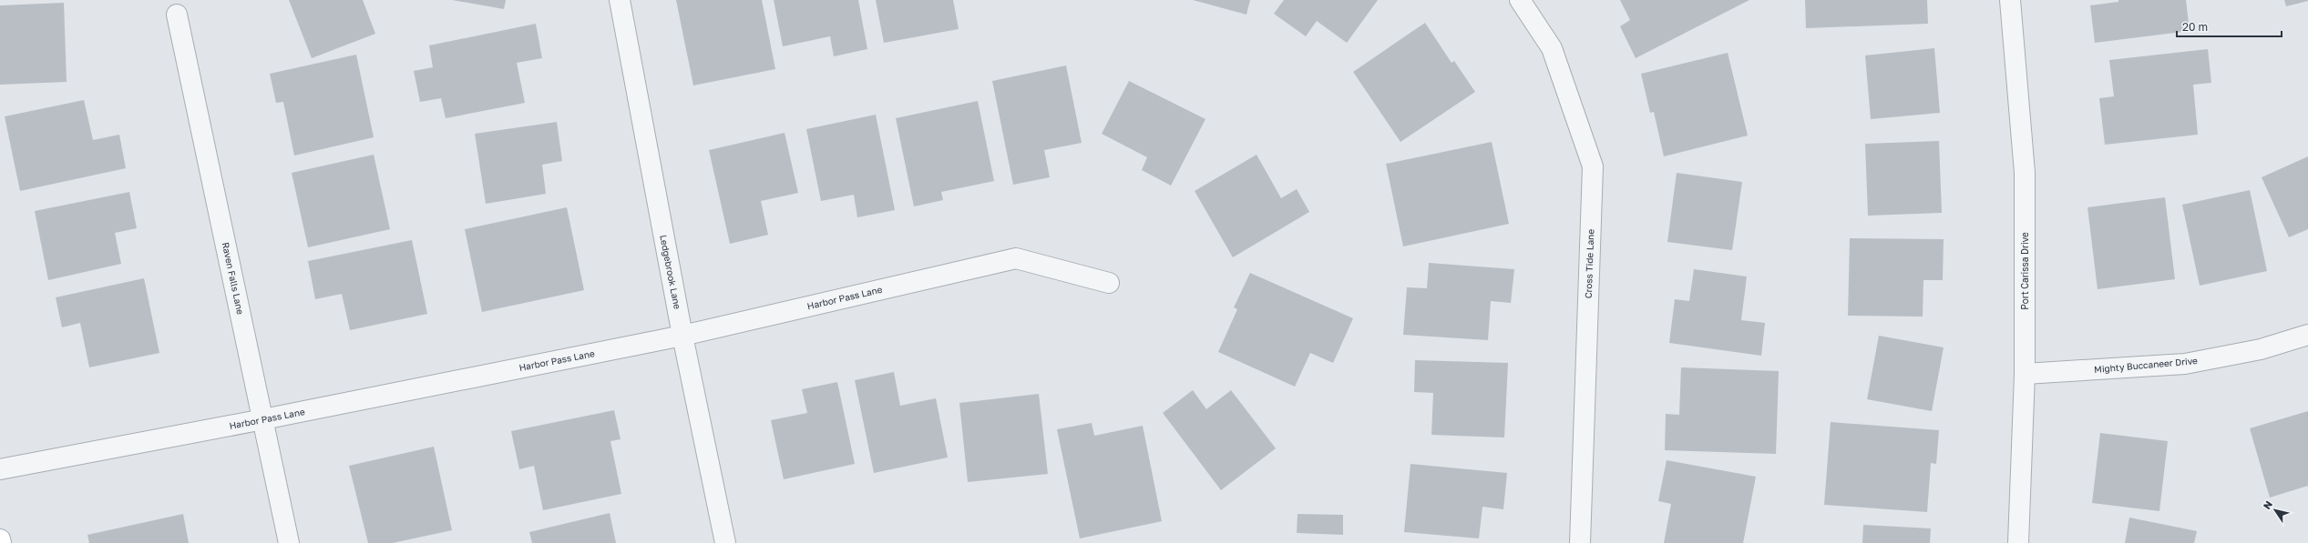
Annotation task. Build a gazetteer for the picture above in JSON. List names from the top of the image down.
{
  "streets": {
    "street": [
      "Cross Tide Lane",
      "Port Carissa Drive",
      "Ledgebrook Lane",
      "Raven Falls Lane",
      "Harbor Pass Lane",
      "Mighty Buccaneer Drive"
    ]
  },
  "crossings": [
    ["Port Carissa Drive", "Mighty Buccaneer Drive"],
    ["Ledgebrook Lane", "Harbor Pass Lane"],
    ["Raven Falls Lane", "Harbor Pass Lane"]
  ],
  "scale_bar": "20 m",
  "north": "top left"
}
